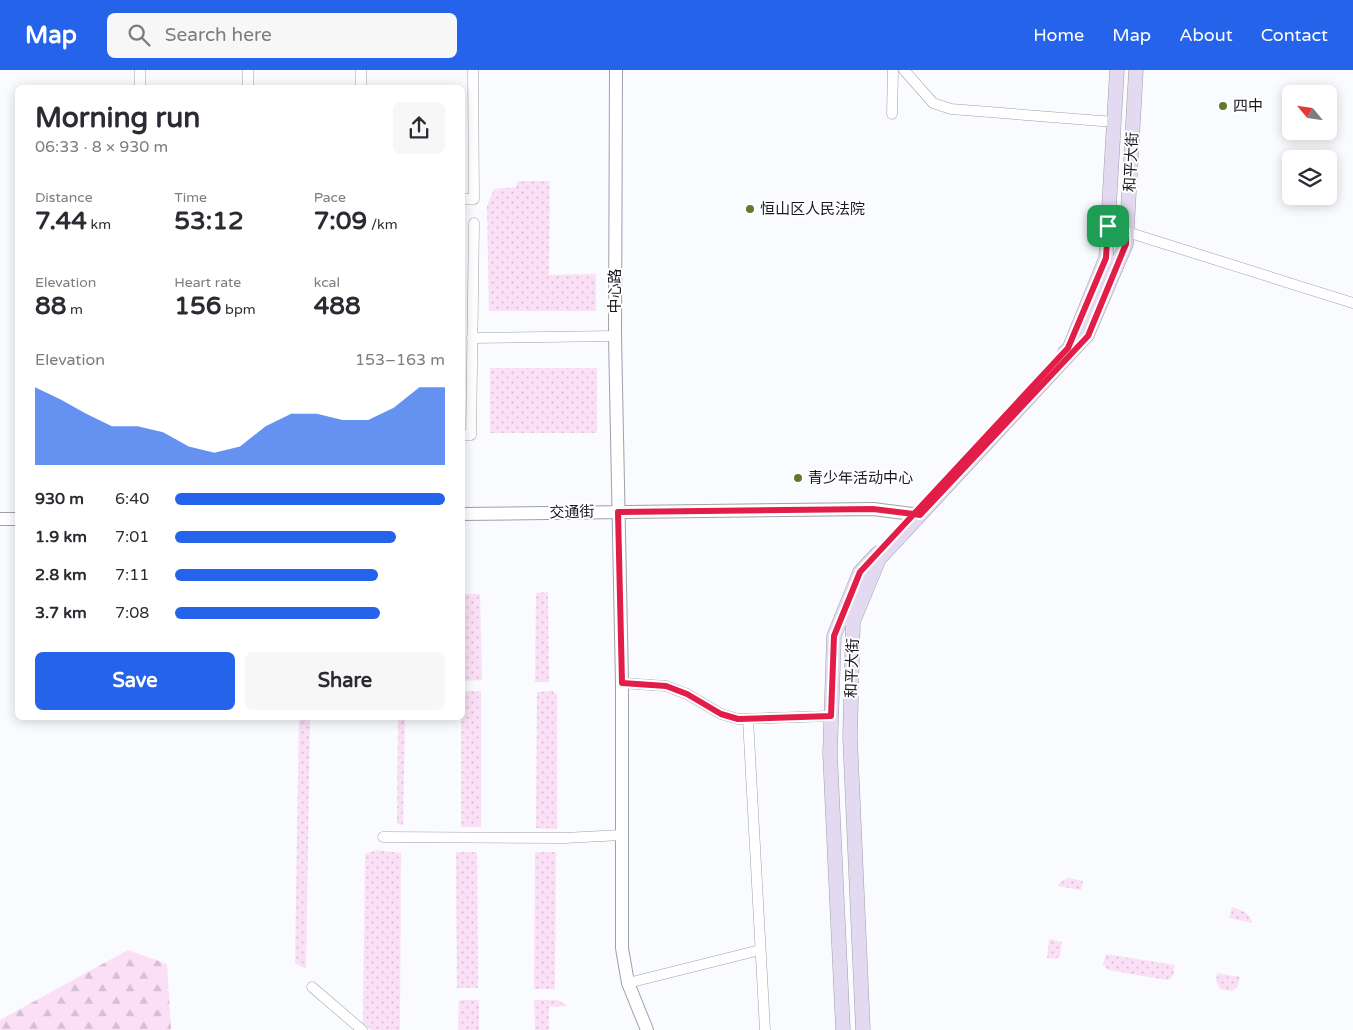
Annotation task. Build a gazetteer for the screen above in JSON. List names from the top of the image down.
{
  "streets": {
    "main road": ["和平大街"],
    "street": ["中心路", "交通街"]
  },
  "crossings": [
    ["和平大街", "交通街"],
    ["中心路", "交通街"]
  ],
  "places": ["四中", "恒山区人民法院", "青少年活动中心"],
  "north": "top left",
  "page": {
    "header": "Map",
    "search": "Search here",
    "nav": [
      "Home",
      "Map",
      "About",
      "Contact"
    ],
    "heading": ["Morning run", "06:33 · 8 × 930 m"],
    "stats": [
      ["Distance", "7.44 km"],
      ["Time", "53:12"],
      ["Pace", "7:09 /km"],
      ["Elevation", "88 m"],
      ["Heart rate", "156 bpm"],
      ["kcal", "488"]
    ],
    "chart": ["Elevation", "153–163 m"],
    "list": [
      {
        "name": "930 m",
        "note": "6:40"
      },
      {
        "name": "1.9 km",
        "note": "7:01"
      },
      {
        "name": "2.8 km",
        "note": "7:11"
      },
      {
        "name": "3.7 km",
        "note": "7:08"
      }
    ],
    "buttons": ["Save", "Share"]
  }
}
